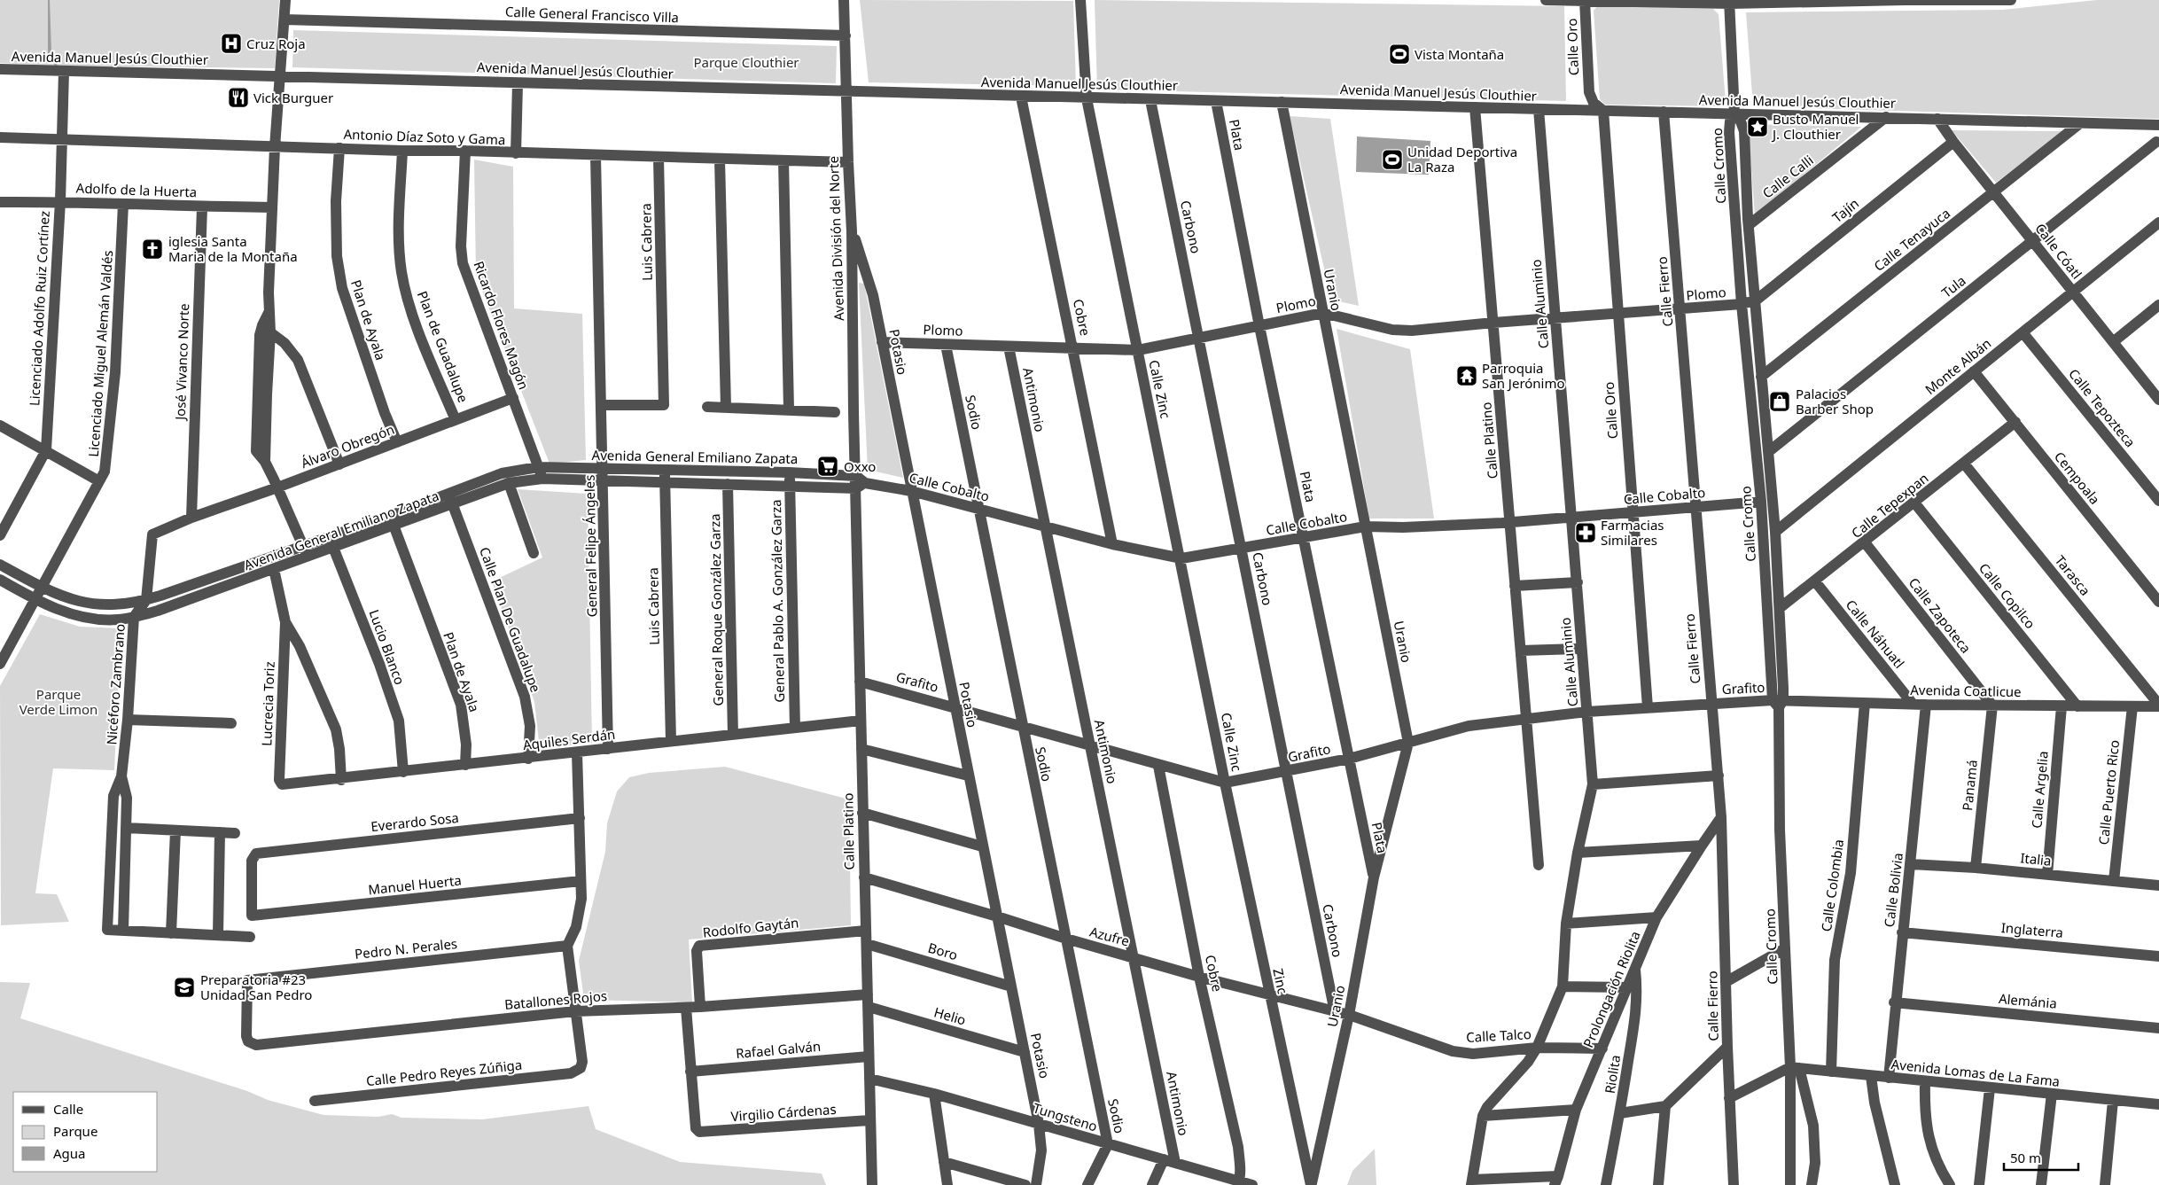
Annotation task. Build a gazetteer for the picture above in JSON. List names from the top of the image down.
{
  "streets": {
    "street": [
      "Calle General Francisco Villa",
      "Calle Oro",
      "Avenida Manuel Jesús Clouthier",
      "Plata",
      "Antonio Díaz Soto y Gama",
      "Calle Cromo",
      "Calle Calli",
      "Adolfo de la Huerta",
      "Tajín",
      "Carbono",
      "Avenida División del Norte",
      "Calle Tenayuca",
      "Luis Cabrera",
      "Calle Cóatl",
      "Tula",
      "Uranio",
      "Calle Fierro",
      "Plomo",
      "Calle Aluminio",
      "Licenciado Adolfo Ruiz Cortínez",
      "Cobre",
      "Plan de Ayala",
      "Ricardo Flores Magón",
      "Plan de Guadalupe",
      "Potasio",
      "Licenciado Miguel Alemán Valdés",
      "José Vivanco Norte",
      "Monte Albán",
      "Calle Zinc",
      "Antimonio",
      "Calle Tepozteca",
      "Sodio",
      "Calle Platino",
      "Álvaro Obregón",
      "Avenida General Emiliano Zapata",
      "Cempoala",
      "Calle Cobalto",
      "Calle Tepexpan",
      "General Felipe Ángeles",
      "Tarasca",
      "Calle Copilco",
      "General Pablo A. González Garza",
      "General Roque González Garza",
      "Calle Zapoteca",
      "Calle Plan De Guadalupe",
      "Calle Náhuatl",
      "Lucio Blanco",
      "Grafito",
      "Nicéforo Zambrano",
      "Avenida Coatlicue",
      "Lucrecia Toriz",
      "Aquiles Serdán",
      "Panamá",
      "Calle Argelia",
      "Calle Puerto Rico",
      "Everardo Sosa",
      "Italia",
      "Manuel Huerta",
      "Calle Colombia",
      "Calle Bolivia",
      "Rodolfo Gaytán",
      "Inglaterra",
      "Azufre",
      "Pedro N. Perales",
      "Boro",
      "Zinc",
      "Prolongación Riolita",
      "Batallones Rojos",
      "Alemánia",
      "Helio",
      "Calle Talco",
      "Rafael Galván",
      "Calle Pedro Reyes Zúñiga",
      "Avenida Lomas de La Fama",
      "Riolita",
      "Virgilio Cárdenas",
      "Tungsteno"
    ]
  },
  "crossings": [
    ["Calle General Francisco Villa", "Avenida División del Norte"],
    ["Calle Oro", "Avenida Manuel Jesús Clouthier"],
    ["Calle Oro", "Plomo"],
    ["Calle Oro", "Calle Cobalto"],
    ["Calle Oro", "Grafito"],
    ["Avenida Manuel Jesús Clouthier", "Plata"],
    ["Avenida Manuel Jesús Clouthier", "Calle Cromo"],
    ["Avenida Manuel Jesús Clouthier", "Calle Calli"],
    ["Avenida Manuel Jesús Clouthier", "Carbono"],
    ["Avenida Manuel Jesús Clouthier", "Avenida División del Norte"],
    ["Avenida Manuel Jesús Clouthier", "Calle Tenayuca"],
    ["Avenida Manuel Jesús Clouthier", "Calle Cóatl"],
    ["Avenida Manuel Jesús Clouthier", "Uranio"],
    ["Avenida Manuel Jesús Clouthier", "Calle Fierro"],
    ["Avenida Manuel Jesús Clouthier", "Calle Aluminio"],
    ["Avenida Manuel Jesús Clouthier", "Licenciado Adolfo Ruiz Cortínez"],
    ["Avenida Manuel Jesús Clouthier", "Cobre"],
    ["Avenida Manuel Jesús Clouthier", "Calle Zinc"],
    ["Avenida Manuel Jesús Clouthier", "Calle Platino"],
    ["Plata", "Uranio"],
    ["Plata", "Plomo"],
    ["Plata", "Calle Cobalto"],
    ["Plata", "Grafito"],
    ["Antonio Díaz Soto y Gama", "Avenida División del Norte"],
    ["Antonio Díaz Soto y Gama", "Luis Cabrera"],
    ["Antonio Díaz Soto y Gama", "Licenciado Adolfo Ruiz Cortínez"],
    ["Antonio Díaz Soto y Gama", "Plan de Ayala"],
    ["Antonio Díaz Soto y Gama", "Ricardo Flores Magón"],
    ["Antonio Díaz Soto y Gama", "Plan de Guadalupe"],
    ["Antonio Díaz Soto y Gama", "General Felipe Ángeles"],
    ["Calle Cromo", "Calle Calli"],
    ["Calle Cromo", "Tajín"],
    ["Calle Cromo", "Calle Tenayuca"],
    ["Calle Cromo", "Tula"],
    ["Calle Cromo", "Plomo"],
    ["Calle Cromo", "Monte Albán"],
    ["Calle Cromo", "Calle Cobalto"],
    ["Calle Cromo", "Calle Tepexpan"],
    ["Calle Cromo", "Grafito"],
    ["Calle Cromo", "Avenida Coatlicue"],
    ["Calle Cromo", "Avenida Lomas de La Fama"],
    ["Adolfo de la Huerta", "Licenciado Adolfo Ruiz Cortínez"],
    ["Adolfo de la Huerta", "Licenciado Miguel Alemán Valdés"],
    ["Adolfo de la Huerta", "José Vivanco Norte"],
    ["Tajín", "Calle Cóatl"],
    ["Tajín", "Plomo"],
    ["Carbono", "Plomo"],
    ["Carbono", "Calle Cobalto"],
    ["Carbono", "Grafito"],
    ["Carbono", "Azufre"],
    ["Avenida División del Norte", "Potasio"],
    ["Avenida División del Norte", "Calle Platino"],
    ["Avenida División del Norte", "Avenida General Emiliano Zapata"],
    ["Avenida División del Norte", "Calle Cobalto"],
    ["Calle Tenayuca", "Calle Cóatl"],
    ["Luis Cabrera", "Avenida General Emiliano Zapata"],
    ["Luis Cabrera", "General Felipe Ángeles"],
    ["Luis Cabrera", "Aquiles Serdán"],
    ["Calle Cóatl", "Tula"],
    ["Calle Cóatl", "Monte Albán"],
    ["Uranio", "Plomo"],
    ["Uranio", "Calle Cobalto"],
    ["Uranio", "Grafito"],
    ["Uranio", "Azufre"],
    ["Uranio", "Zinc"],
    ["Uranio", "Calle Talco"],
    ["Calle Fierro", "Plomo"],
    ["Calle Fierro", "Calle Cobalto"],
    ["Calle Fierro", "Grafito"],
    ["Calle Fierro", "Prolongación Riolita"],
    ["Plomo", "Calle Aluminio"],
    ["Plomo", "Cobre"],
    ["Plomo", "Potasio"],
    ["Plomo", "Calle Zinc"],
    ["Plomo", "Antimonio"],
    ["Plomo", "Sodio"],
    ["Plomo", "Calle Platino"],
    ["Calle Aluminio", "Calle Cobalto"],
    ["Calle Aluminio", "Grafito"],
    ["Calle Aluminio", "Calle Talco"],
    ["Cobre", "Calle Cobalto"],
    ["Cobre", "Grafito"],
    ["Cobre", "Azufre"],
    ["Cobre", "Tungsteno"],
    ["Plan de Ayala", "Álvaro Obregón"],
    ["Plan de Ayala", "Avenida General Emiliano Zapata"],
    ["Plan de Ayala", "Aquiles Serdán"],
    ["Ricardo Flores Magón", "Álvaro Obregón"],
    ["Ricardo Flores Magón", "Avenida General Emiliano Zapata"],
    ["Plan de Guadalupe", "Álvaro Obregón"],
    ["Potasio", "Calle Cobalto"],
    ["Potasio", "Grafito"],
    ["Potasio", "Azufre"],
    ["Potasio", "Boro"],
    ["Potasio", "Helio"],
    ["Potasio", "Tungsteno"],
    ["Licenciado Miguel Alemán Valdés", "Avenida General Emiliano Zapata"],
    ["José Vivanco Norte", "Álvaro Obregón"],
    ["José Vivanco Norte", "Nicéforo Zambrano"],
    ["Monte Albán", "Calle Tepozteca"],
    ["Monte Albán", "Cempoala"],
    ["Calle Zinc", "Calle Cobalto"],
    ["Calle Zinc", "Grafito"],
    ["Calle Zinc", "Zinc"],
    ["Antimonio", "Calle Cobalto"],
    ["Antimonio", "Grafito"],
    ["Antimonio", "Azufre"],
    ["Antimonio", "Tungsteno"],
    ["Sodio", "Calle Cobalto"],
    ["Sodio", "Grafito"],
    ["Sodio", "Azufre"],
    ["Sodio", "Tungsteno"],
    ["Calle Platino", "Avenida General Emiliano Zapata"],
    ["Calle Platino", "Calle Cobalto"],
    ["Calle Platino", "Grafito"],
    ["Calle Platino", "Aquiles Serdán"],
    ["Calle Platino", "Rodolfo Gaytán"],
    ["Calle Platino", "Azufre"],
    ["Calle Platino", "Boro"],
    ["Calle Platino", "Batallones Rojos"],
    ["Calle Platino", "Helio"],
    ["Calle Platino", "Rafael Galván"],
    ["Calle Platino", "Virgilio Cárdenas"],
    ["Calle Platino", "Tungsteno"],
    ["Álvaro Obregón", "Nicéforo Zambrano"],
    ["Avenida General Emiliano Zapata", "Calle Cobalto"],
    ["Avenida General Emiliano Zapata", "General Felipe Ángeles"],
    ["Avenida General Emiliano Zapata", "General Pablo A. González Garza"],
    ["Avenida General Emiliano Zapata", "General Roque González Garza"],
    ["Avenida General Emiliano Zapata", "Calle Plan De Guadalupe"],
    ["Avenida General Emiliano Zapata", "Lucio Blanco"],
    ["Avenida General Emiliano Zapata", "Nicéforo Zambrano"],
    ["Cempoala", "Calle Tepexpan"],
    ["Calle Tepexpan", "Tarasca"],
    ["Calle Tepexpan", "Calle Copilco"],
    ["Calle Tepexpan", "Calle Zapoteca"],
    ["Calle Tepexpan", "Calle Náhuatl"],
    ["General Felipe Ángeles", "Aquiles Serdán"],
    ["Tarasca", "Avenida Coatlicue"],
    ["Calle Copilco", "Avenida Coatlicue"],
    ["General Pablo A. González Garza", "Aquiles Serdán"],
    ["General Roque González Garza", "Aquiles Serdán"],
    ["Calle Zapoteca", "Avenida Coatlicue"],
    ["Calle Zapoteca", "Panamá"],
    ["Calle Plan De Guadalupe", "Aquiles Serdán"],
    ["Calle Náhuatl", "Avenida Coatlicue"],
    ["Lucio Blanco", "Aquiles Serdán"],
    ["Grafito", "Avenida Coatlicue"],
    ["Grafito", "Zinc"],
    ["Avenida Coatlicue", "Panamá"],
    ["Avenida Coatlicue", "Calle Argelia"],
    ["Avenida Coatlicue", "Calle Puerto Rico"],
    ["Avenida Coatlicue", "Calle Colombia"],
    ["Avenida Coatlicue", "Calle Bolivia"],
    ["Lucrecia Toriz", "Aquiles Serdán"],
    ["Panamá", "Italia"],
    ["Calle Argelia", "Italia"],
    ["Calle Puerto Rico", "Italia"],
    ["Everardo Sosa", "Manuel Huerta"],
    ["Italia", "Calle Bolivia"],
    ["Calle Colombia", "Avenida Lomas de La Fama"],
    ["Calle Bolivia", "Inglaterra"],
    ["Calle Bolivia", "Alemánia"],
    ["Calle Bolivia", "Avenida Lomas de La Fama"],
    ["Rodolfo Gaytán", "Batallones Rojos"],
    ["Azufre", "Zinc"],
    ["Azufre", "Calle Talco"],
    ["Pedro N. Perales", "Batallones Rojos"],
    ["Prolongación Riolita", "Calle Talco"],
    ["Prolongación Riolita", "Riolita"],
    ["Batallones Rojos", "Calle Pedro Reyes Zúñiga"],
    ["Rafael Galván", "Virgilio Cárdenas"]
  ],
  "parks": ["Parque Clouthier", "Parque Verde Limon"],
  "places": {
    "hospital": ["Cruz Roja"],
    "sports": ["Vista Montaña", "Unidad Deportiva La Raza"],
    "restaurant": ["Vick Burguer"],
    "place": ["Busto Manuel J. Clouthier"],
    "church": ["iglesia Santa Maria de la Montaña"],
    "temple": ["Parroquia San Jerónimo"],
    "shop": ["Palacios Barber Shop"],
    "supermarket": ["Oxxo"],
    "pharmacy": ["Farmacias Similares"],
    "school or university": ["Preparatoria #23 Unidad San Pedro"]
  },
  "legend": ["Calle", "Parque", "Agua"],
  "scale_bar": "50 m"
}
